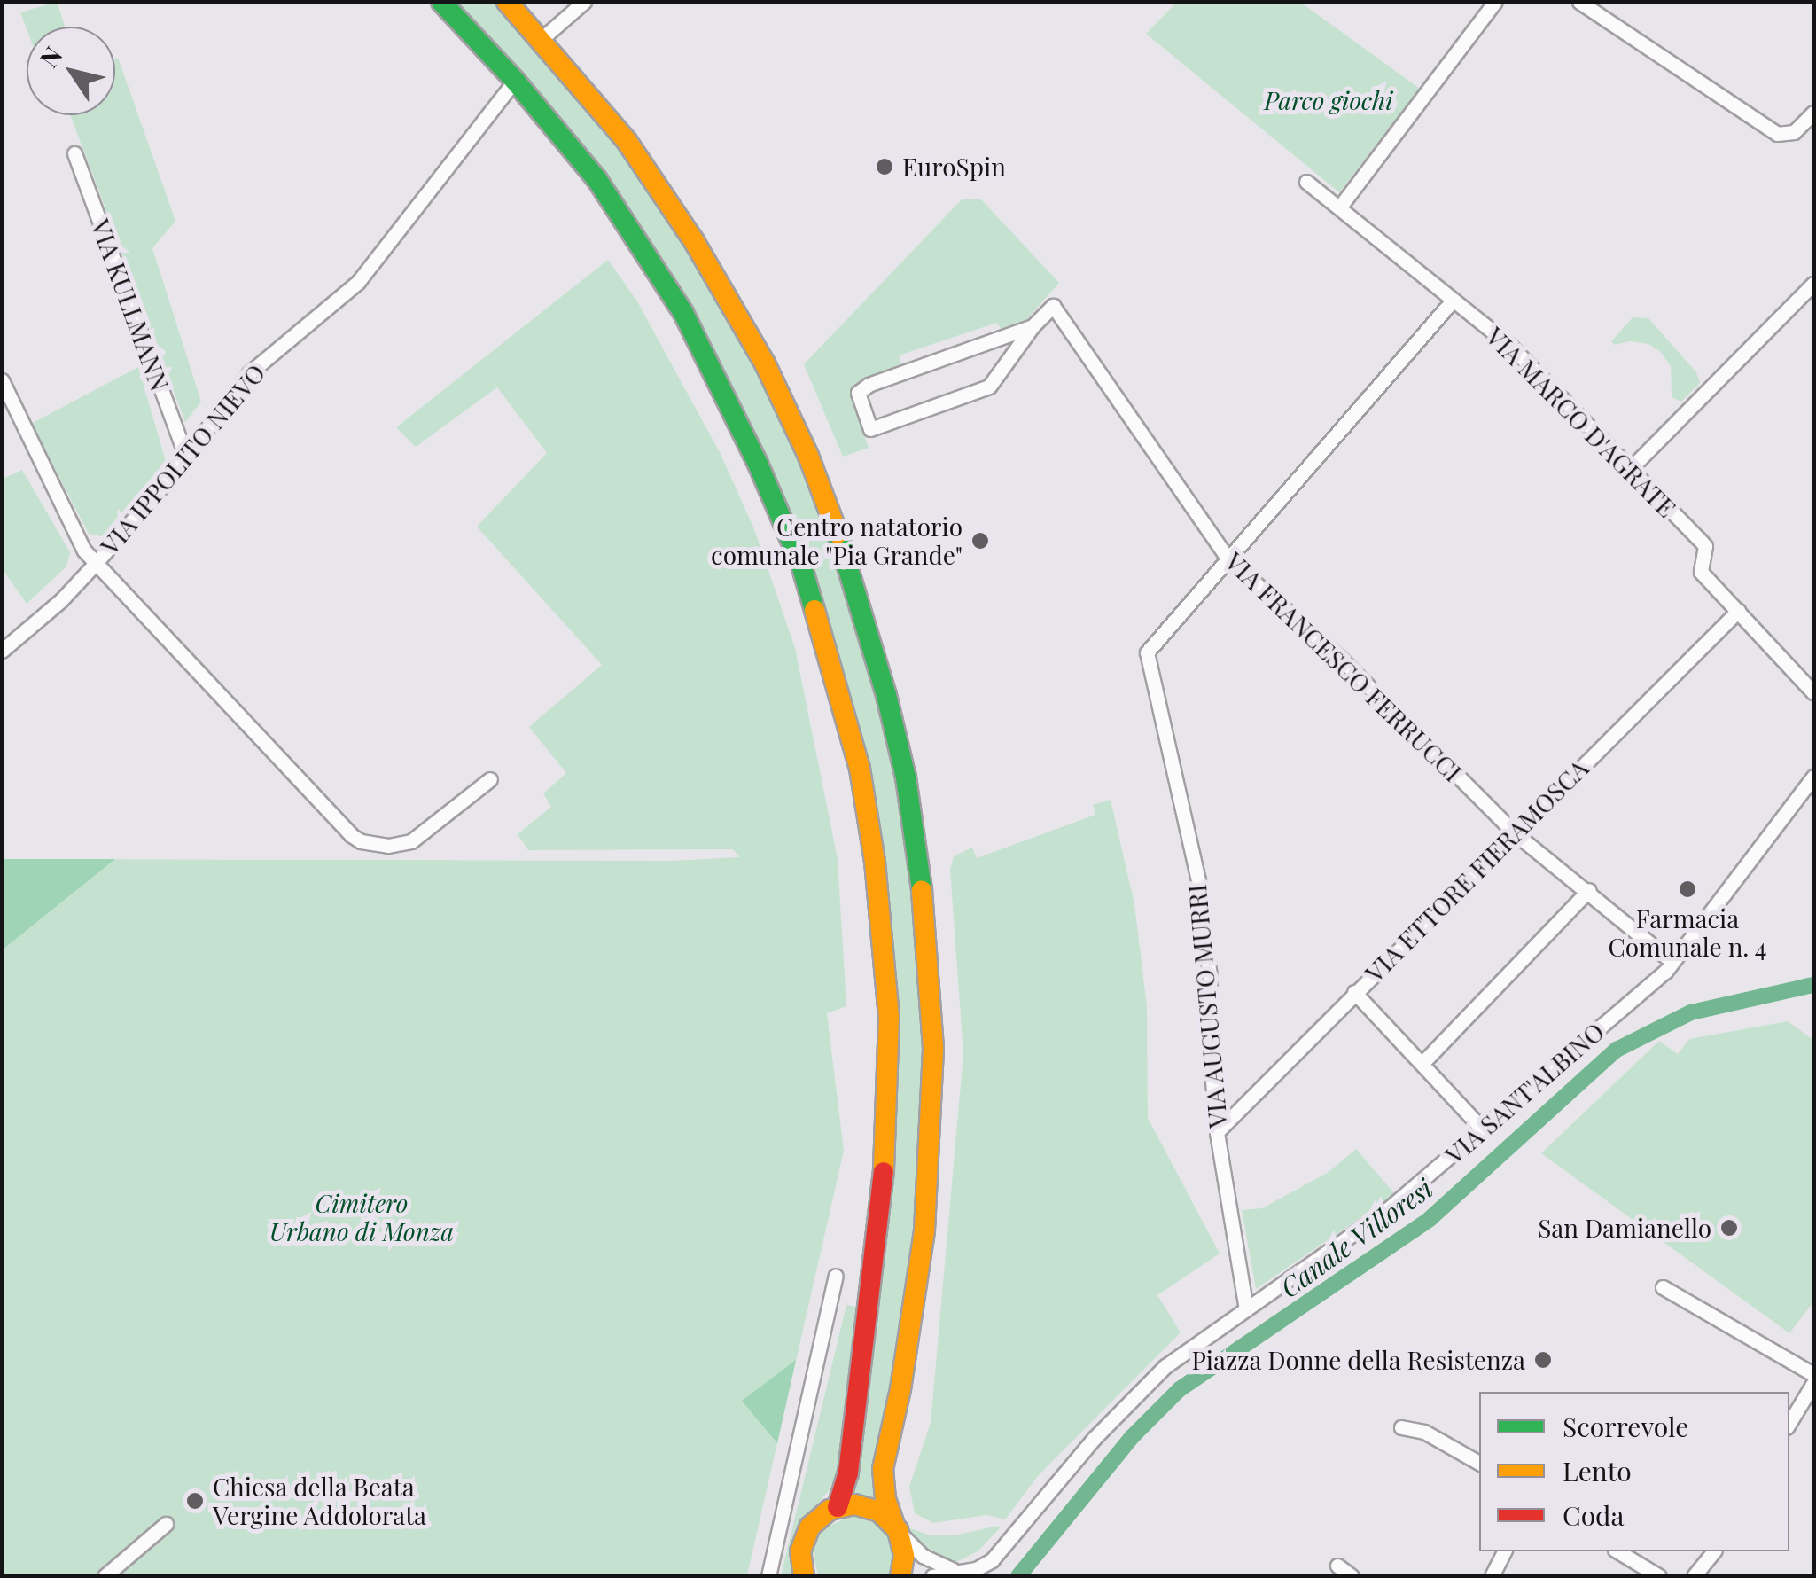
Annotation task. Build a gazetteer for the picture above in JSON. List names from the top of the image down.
{
  "streets": {
    "street": [
      "VIA KULLMANN",
      "VIA MARCO D'AGRATE",
      "VIA IPPOLITO NIEVO",
      "VIA FRANCESCO FERRUCCI",
      "VIA ETTORE FIERAMOSCA",
      "VIA AUGUSTO MURRI",
      "VIA SANT'ALBINO"
    ]
  },
  "crossings": [
    ["VIA KULLMANN", "VIA IPPOLITO NIEVO"],
    ["VIA MARCO D'AGRATE", "VIA ETTORE FIERAMOSCA"],
    ["VIA FRANCESCO FERRUCCI", "VIA ETTORE FIERAMOSCA"],
    ["VIA FRANCESCO FERRUCCI", "VIA AUGUSTO MURRI"],
    ["VIA FRANCESCO FERRUCCI", "VIA SANT'ALBINO"],
    ["VIA ETTORE FIERAMOSCA", "VIA AUGUSTO MURRI"],
    ["VIA AUGUSTO MURRI", "VIA SANT'ALBINO"]
  ],
  "water": ["Canale Villoresi"],
  "parks": ["Parco giochi", "Cimitero Urbano di Monza"],
  "places": [
    "EuroSpin",
    "Centro natatorio comunale \"Pia Grande\"",
    "Farmacia Comunale n. 4",
    "San Damianello",
    "Piazza Donne della Resistenza",
    "Chiesa della Beata Vergine Addolorata"
  ],
  "legend": ["Scorrevole", "Lento", "Coda"],
  "north": "top left"
}
